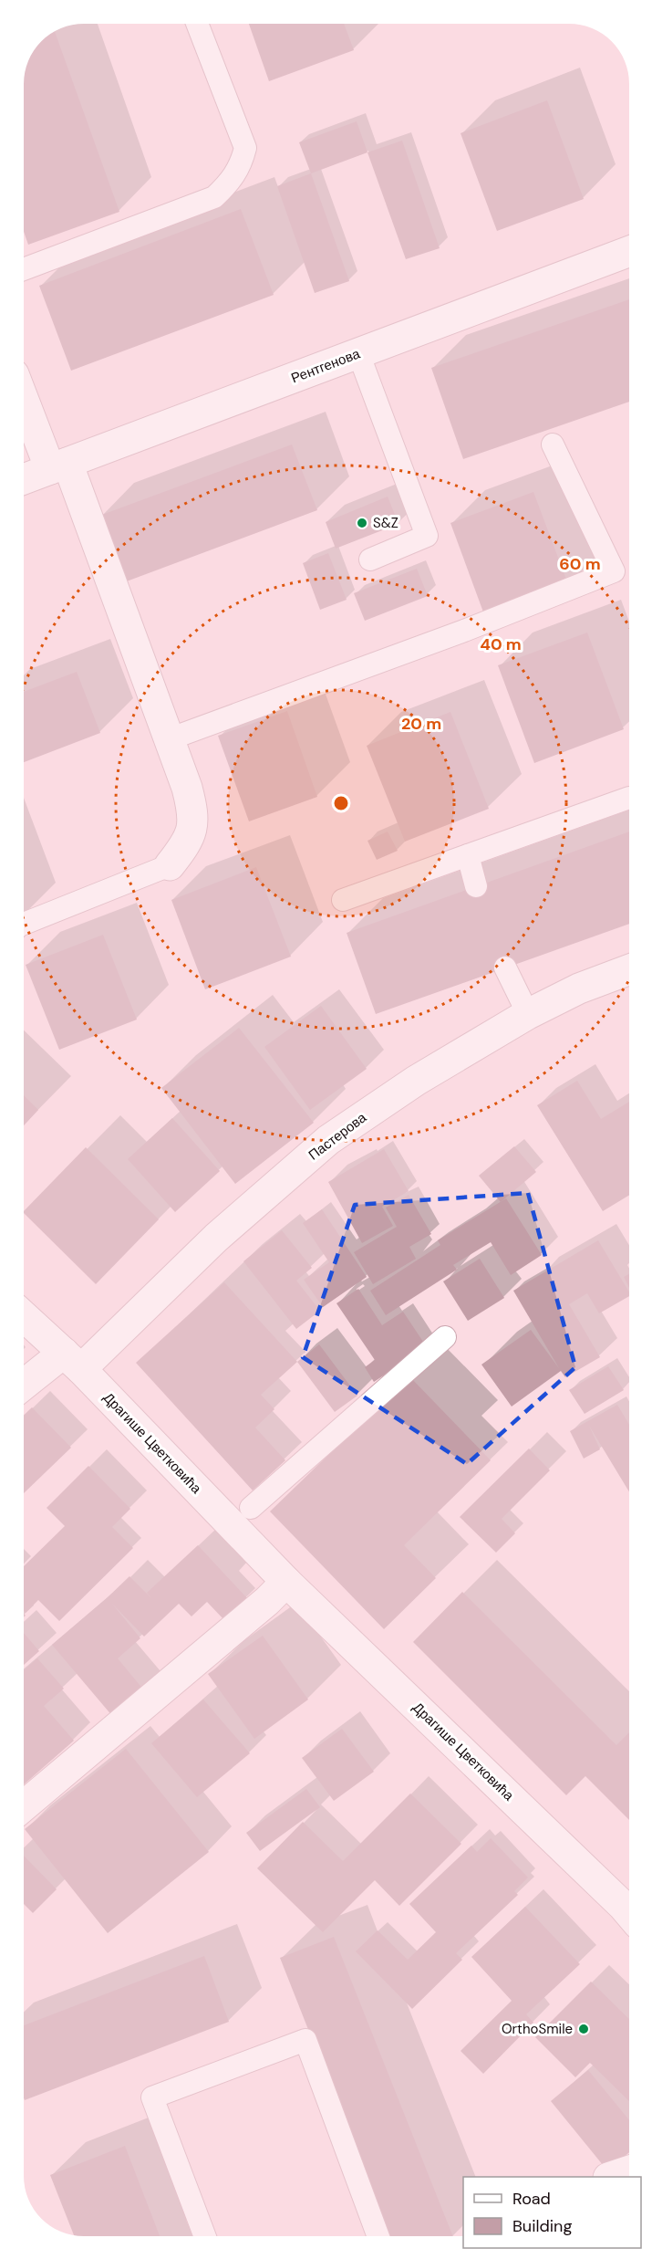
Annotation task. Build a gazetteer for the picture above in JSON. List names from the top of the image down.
{
  "streets": {
    "street": ["Рентгенова", "Пастерова", "Драгише Цветковића"]
  },
  "crossings": [
    ["Пастерова", "Драгише Цветковића"]
  ],
  "places": ["S&Z", "OrthoSmile"],
  "legend": ["Road", "Building"],
  "rings": ["60 m", "40 m", "20 m"]
}
